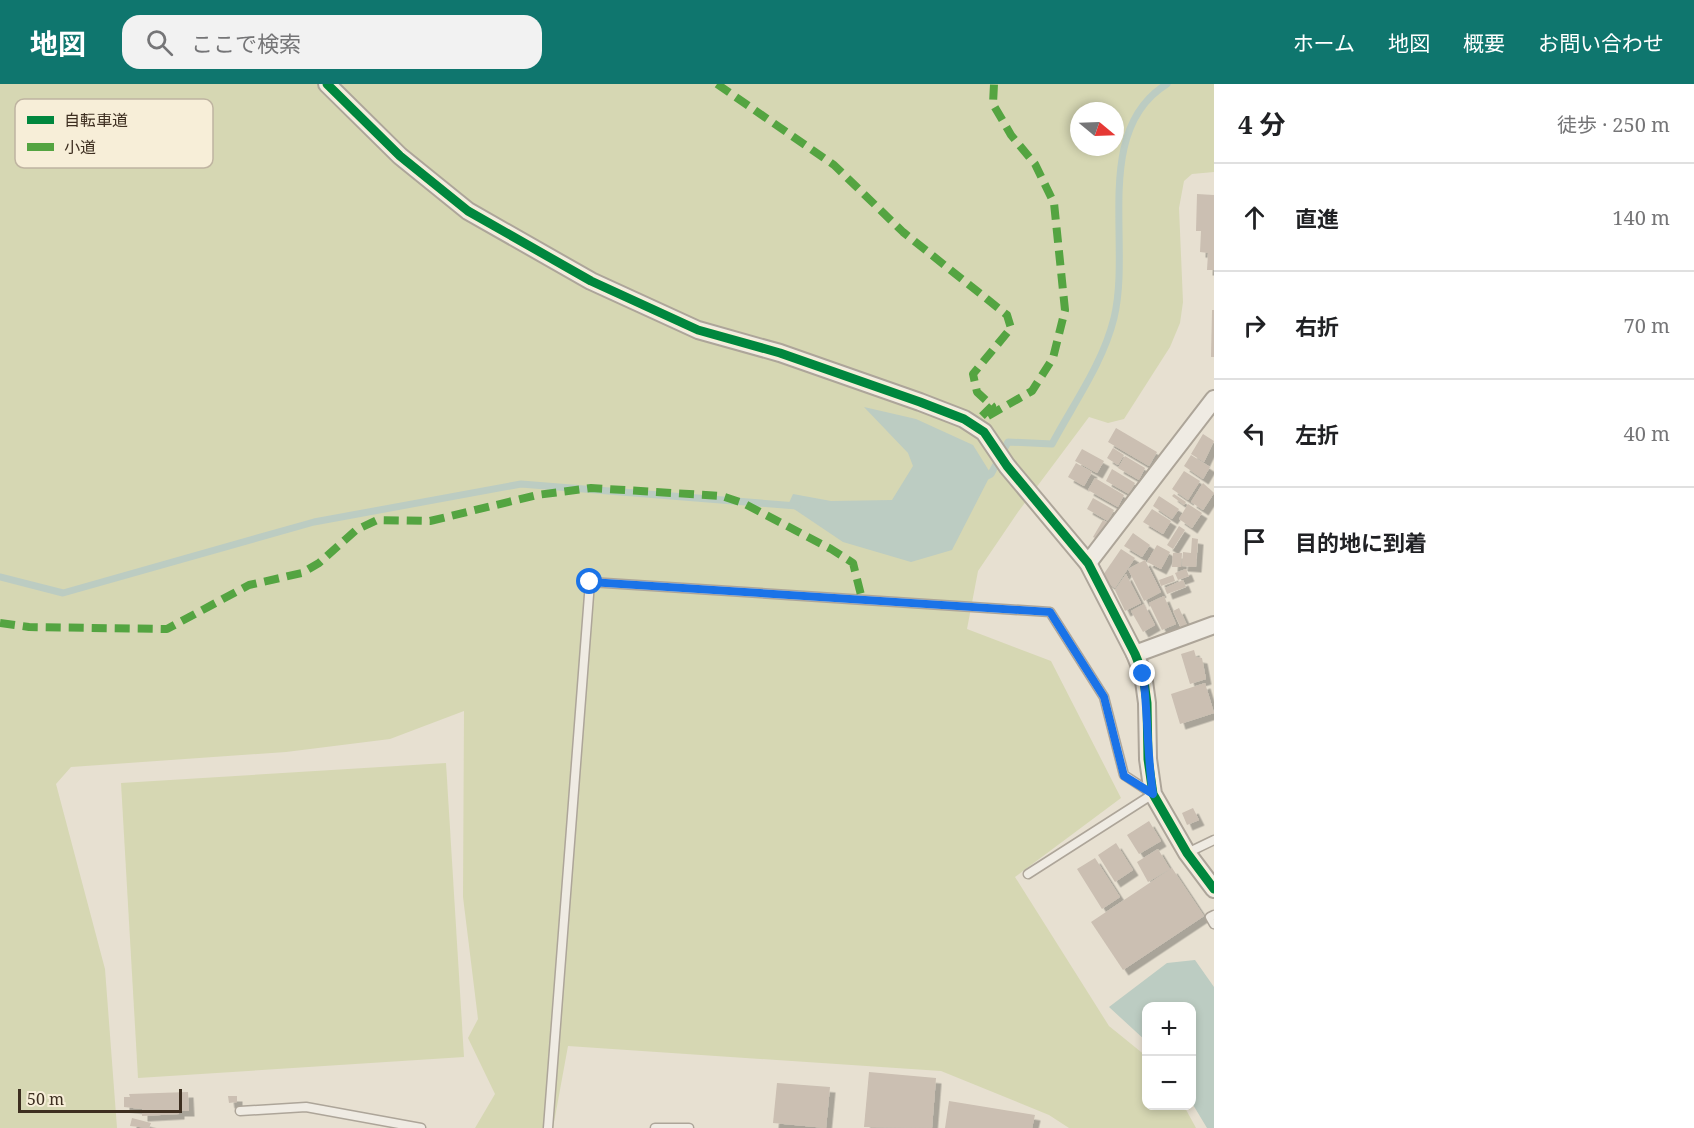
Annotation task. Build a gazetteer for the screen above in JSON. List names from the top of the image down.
{
  "legend": ["自転車道", "小道"],
  "scale_bar": "50 m",
  "north": "right",
  "page": {
    "header": "地図",
    "search": "ここで検索",
    "nav": [
      "ホーム",
      "地図",
      "概要",
      "お問い合わせ"
    ],
    "heading": ["4 分", "徒歩 · 250 m"],
    "list": [
      ["直進", "140 m"],
      ["右折", "70 m"],
      ["左折", "40 m"],
      "目的地に到着"
    ],
    "map_buttons": ["+", "−"],
    "scale": "50 m"
  }
}
